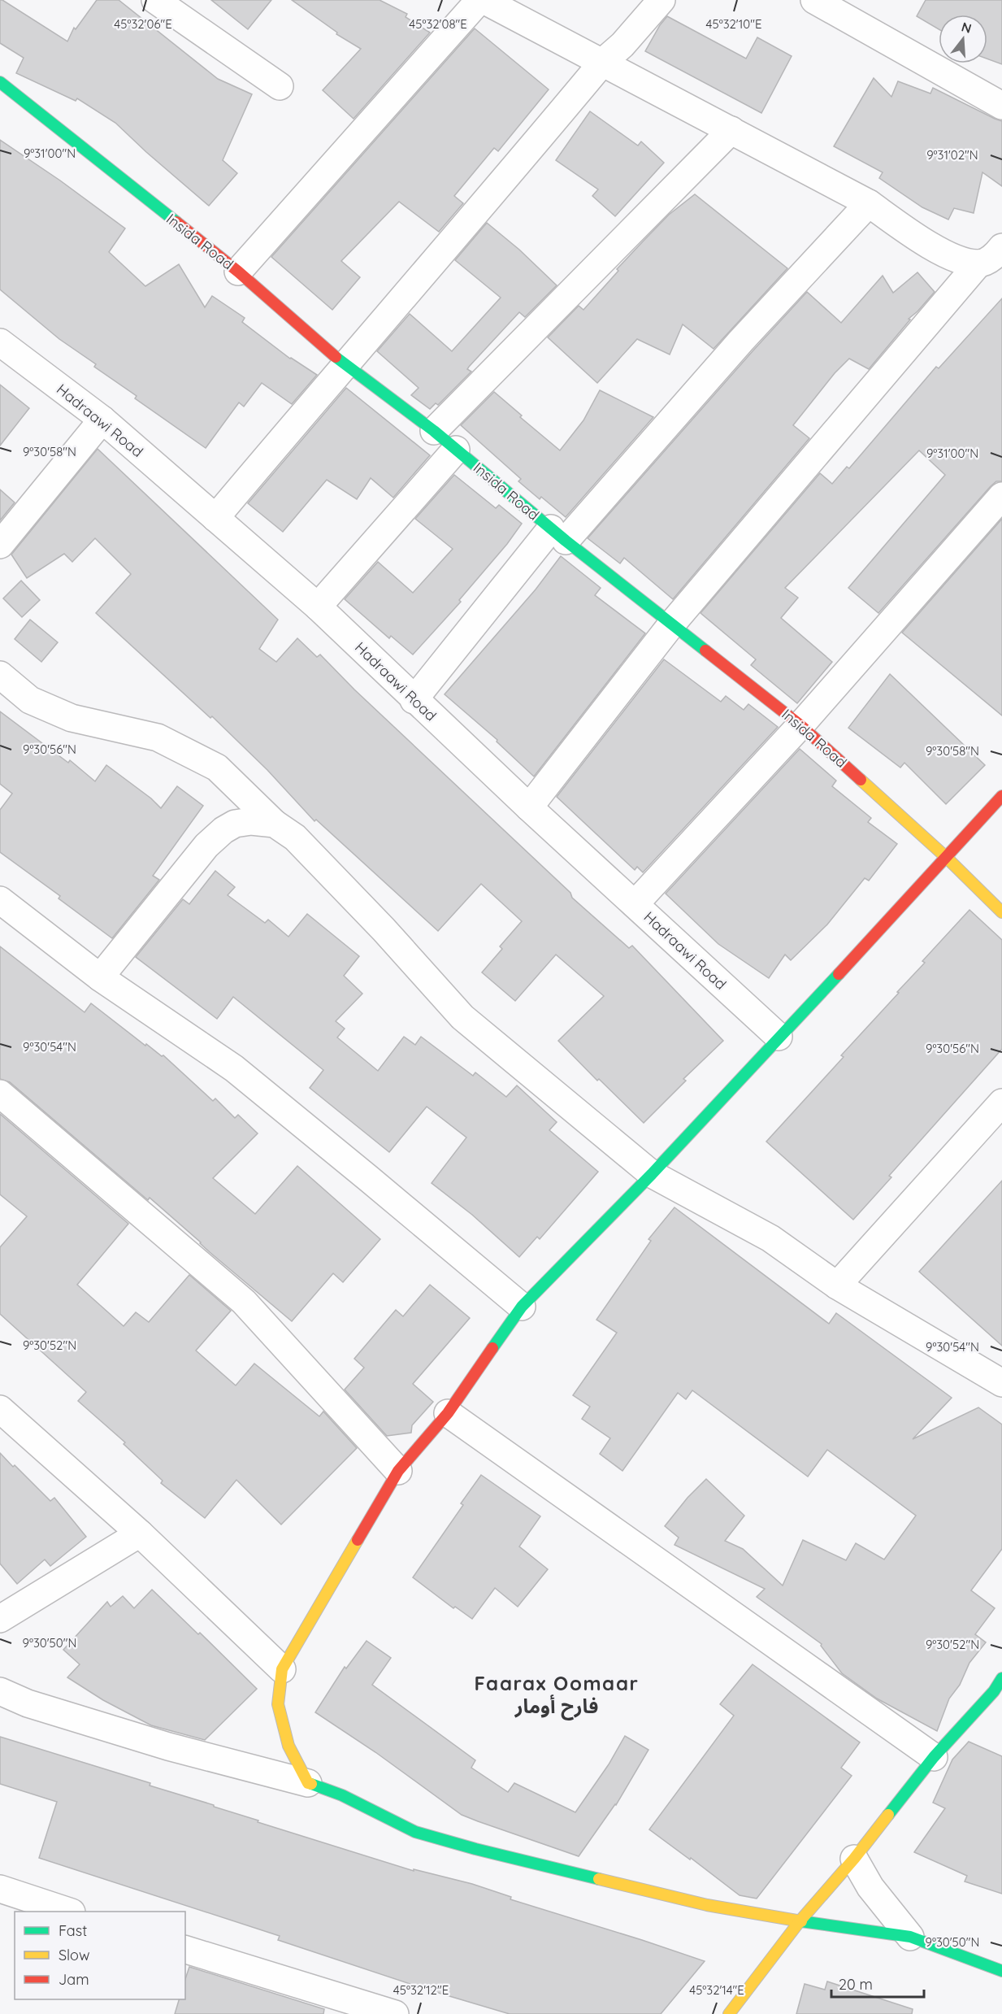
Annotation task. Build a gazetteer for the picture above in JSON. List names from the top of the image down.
{
  "streets": {
    "street": ["Insida Road", "Hadraawi Road"]
  },
  "districts": ["Faarax Oomaar فارح أومار"],
  "legend": ["Fast", "Slow", "Jam"],
  "scale_bar": "20 m",
  "north": "top",
  "coordinates": [
    "45°32'06\"E",
    "45°32'08\"E",
    "45°32'10\"E",
    "9°31'00\"N",
    "9°31'02\"N",
    "9°30'58\"N",
    "9°30'56\"N",
    "9°30'54\"N",
    "9°30'52\"N",
    "9°30'50\"N",
    "45°32'12\"E",
    "45°32'14\"E"
  ]
}
